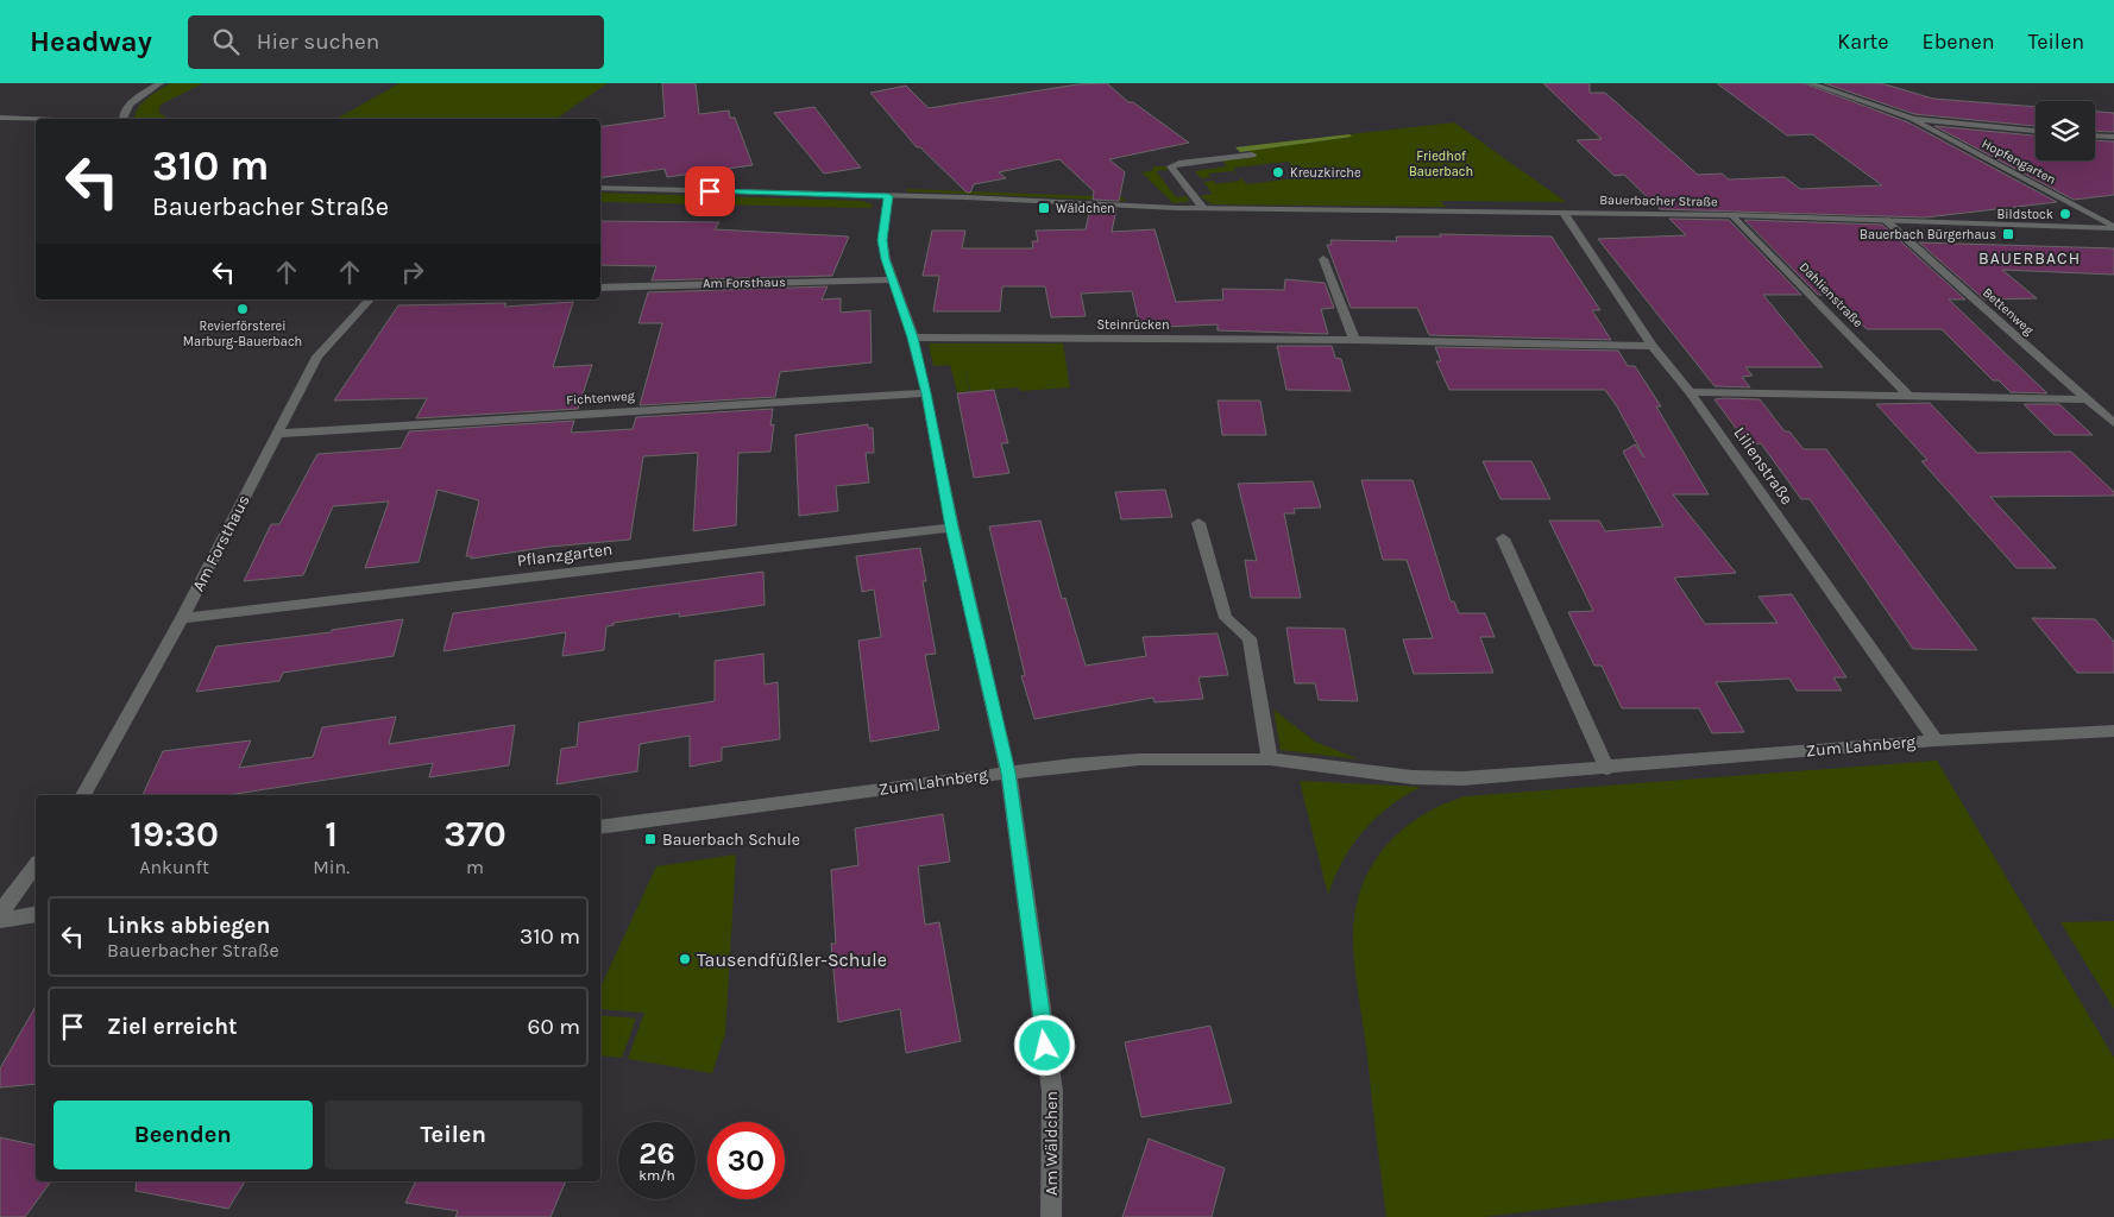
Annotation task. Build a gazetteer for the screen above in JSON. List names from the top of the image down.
{
  "streets": {
    "street": [
      "Hopfengarten",
      "Bauerbacher Straße",
      "Am Forsthaus",
      "Dahlienstraße",
      "Bettenweg",
      "Steinrücken",
      "Fichtenweg",
      "Lilienstraße",
      "Pflanzgarten",
      "Zum Lahnberg",
      "Am Wäldchen"
    ]
  },
  "crossings": [
    ["Hopfengarten", "Bauerbacher Straße"],
    ["Bauerbacher Straße", "Dahlienstraße"],
    ["Bauerbacher Straße", "Bettenweg"],
    ["Bauerbacher Straße", "Lilienstraße"],
    ["Bauerbacher Straße", "Am Wäldchen"],
    ["Am Forsthaus", "Fichtenweg"],
    ["Am Forsthaus", "Pflanzgarten"],
    ["Am Forsthaus", "Am Wäldchen"],
    ["Steinrücken", "Lilienstraße"],
    ["Steinrücken", "Am Wäldchen"],
    ["Fichtenweg", "Am Wäldchen"],
    ["Lilienstraße", "Zum Lahnberg"],
    ["Pflanzgarten", "Am Wäldchen"],
    ["Zum Lahnberg", "Am Wäldchen"]
  ],
  "districts": ["BAUERBACH"],
  "parks": ["Friedhof Bauerbach"],
  "places": {
    "other": [
      "Kreuzkirche",
      "Bildstock",
      "Revierförsterei Marburg-Bauerbach",
      "Tausendfüßler-Schule"
    ],
    "transit": ["Wäldchen", "Bauerbach Bürgerhaus", "Bauerbach Schule"]
  },
  "page": {
    "header": "Headway",
    "search": "Hier suchen",
    "nav": ["Karte", "Ebenen", "Teilen"],
    "turn": ["310 m", "Bauerbacher Straße"],
    "eta": [
      "19:30",
      "Ankunft",
      "1",
      "Min.",
      "370",
      "m"
    ],
    "list": [
      {
        "name": "Links abbiegen",
        "note": "Bauerbacher Straße",
        "value": "310 m"
      },
      {
        "name": "Ziel erreicht",
        "value": "60 m"
      }
    ],
    "buttons": ["Beenden", "Teilen"],
    "speed": "26 km/h",
    "limit": "30"
  }
}
